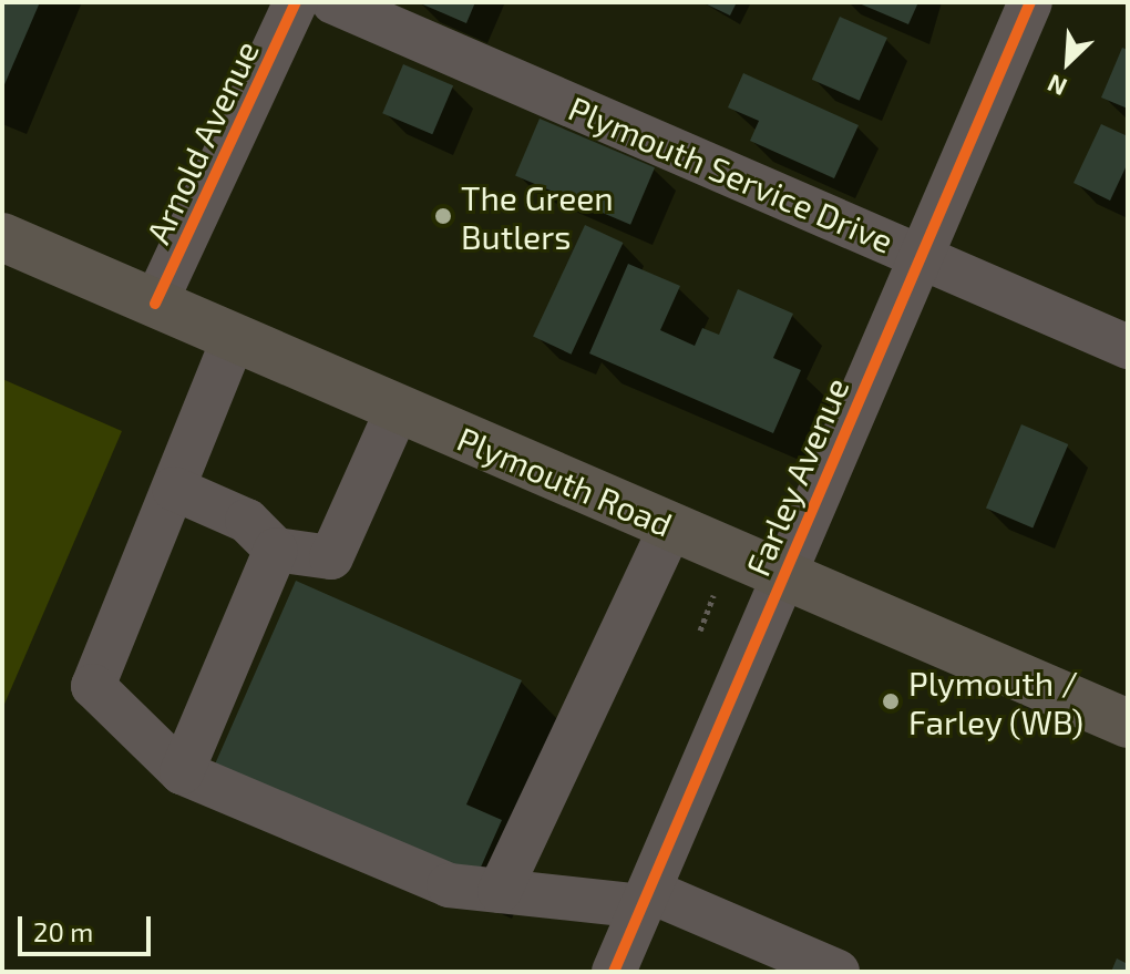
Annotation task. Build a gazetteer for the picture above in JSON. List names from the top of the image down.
{
  "streets": {
    "main road": ["Plymouth Road"],
    "street": ["Arnold Avenue", "Plymouth Service Drive", "Farley Avenue"]
  },
  "crossings": [
    ["Arnold Avenue", "Plymouth Road"],
    ["Plymouth Service Drive", "Farley Avenue"],
    ["Farley Avenue", "Plymouth Road"]
  ],
  "places": ["The Green Butlers", "Plymouth / Farley (WB)"],
  "scale_bar": "20 m",
  "north": "bottom left"
}
